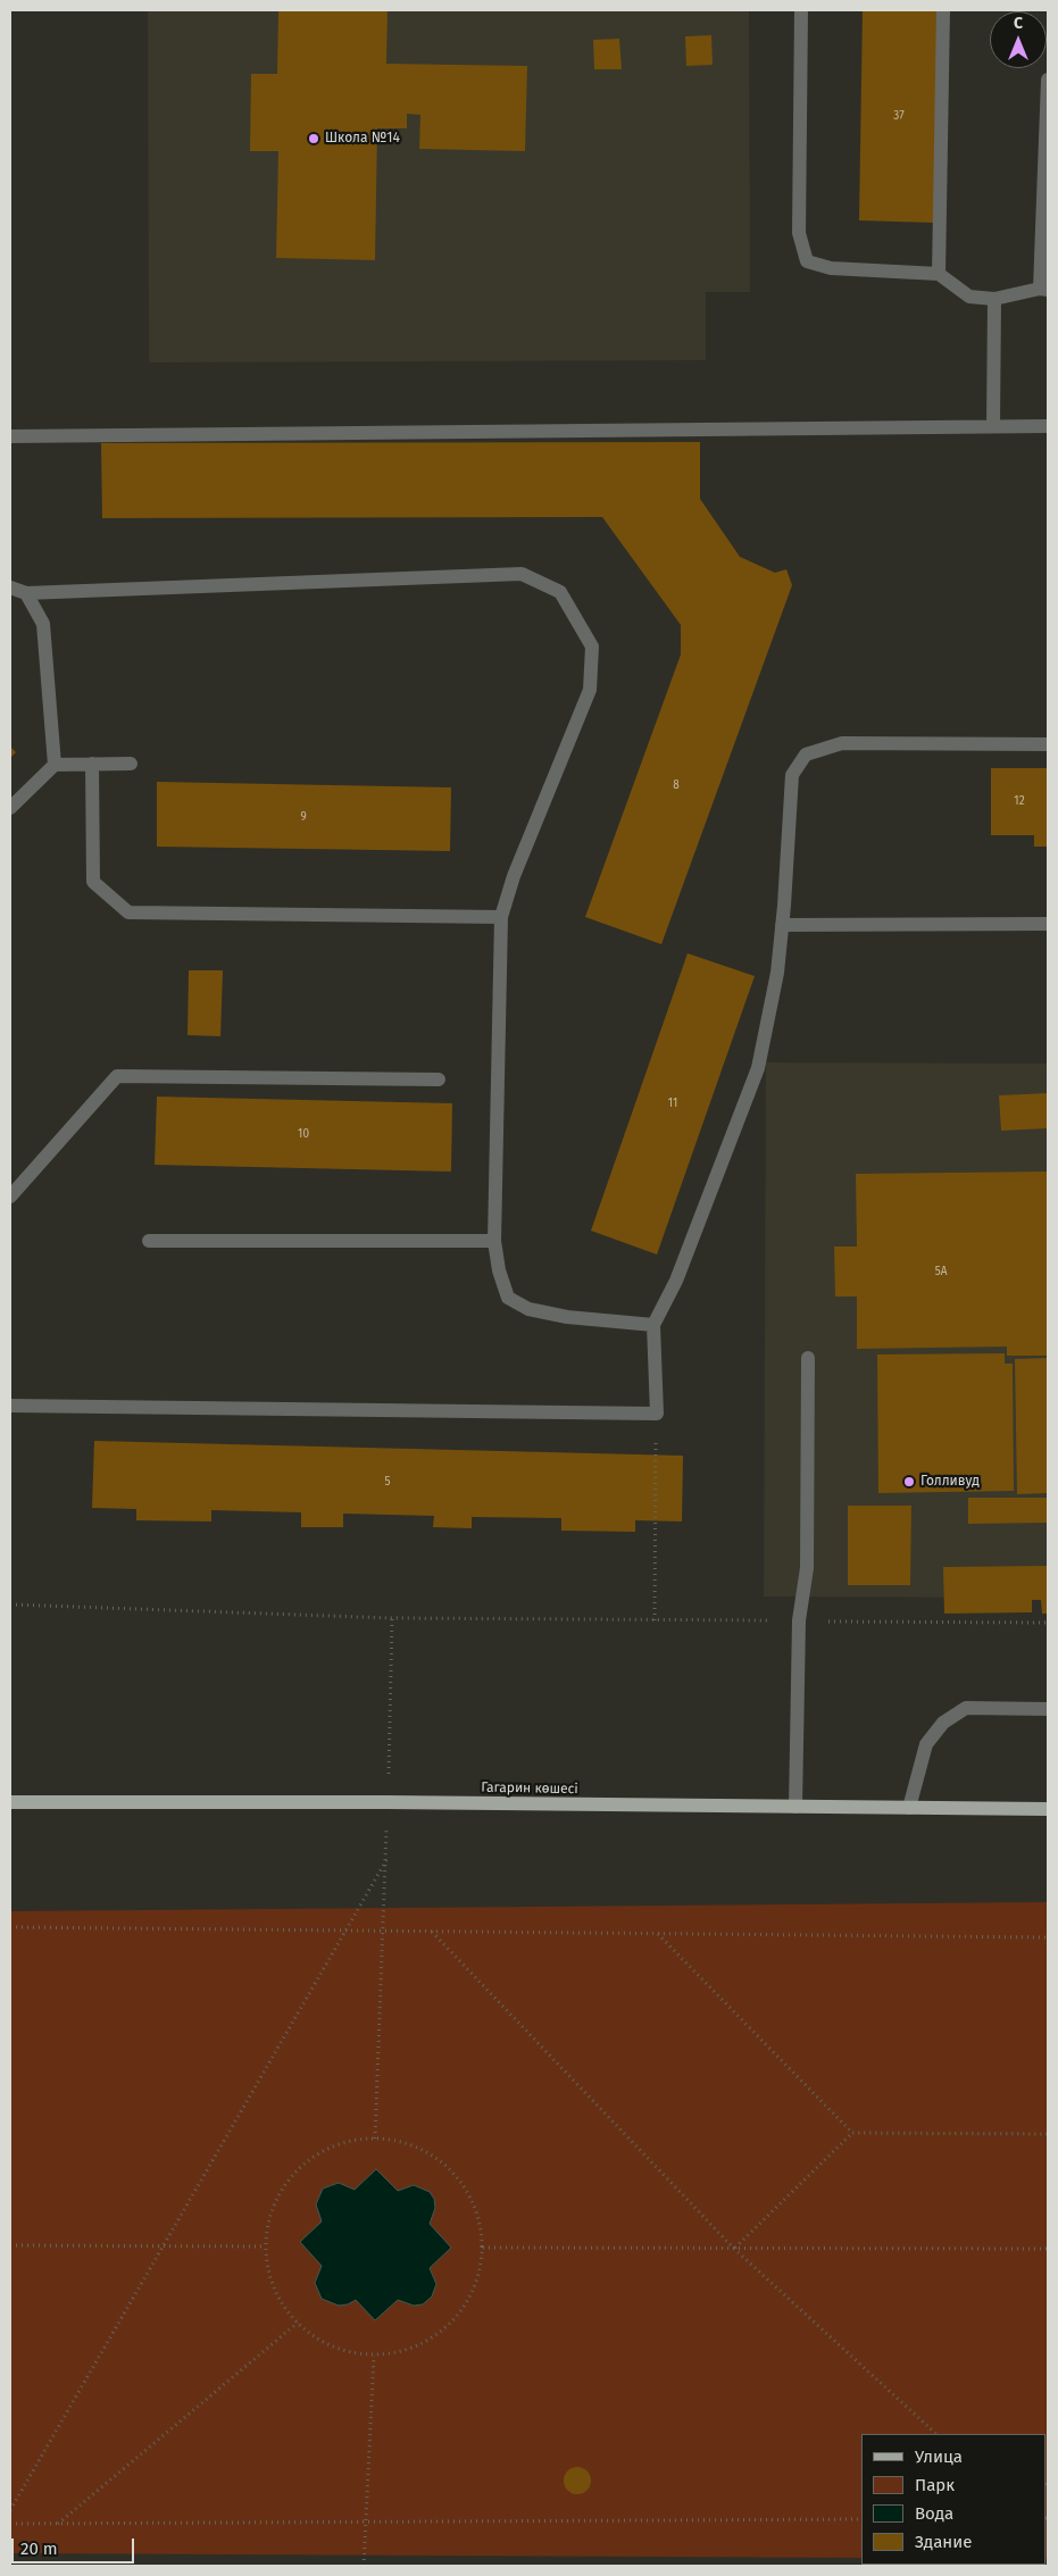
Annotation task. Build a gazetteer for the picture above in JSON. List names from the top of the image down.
{
  "streets": {
    "main road": ["Гагарин көшесі"]
  },
  "places": ["Школа №14", "Голливуд"],
  "house_numbers": [
    "37",
    "8",
    "12",
    "9",
    "11",
    "10",
    "5А",
    "5"
  ],
  "legend": [
    "Улица",
    "Парк",
    "Вода",
    "Здание"
  ],
  "scale_bar": "20 m",
  "north": "top"
}
